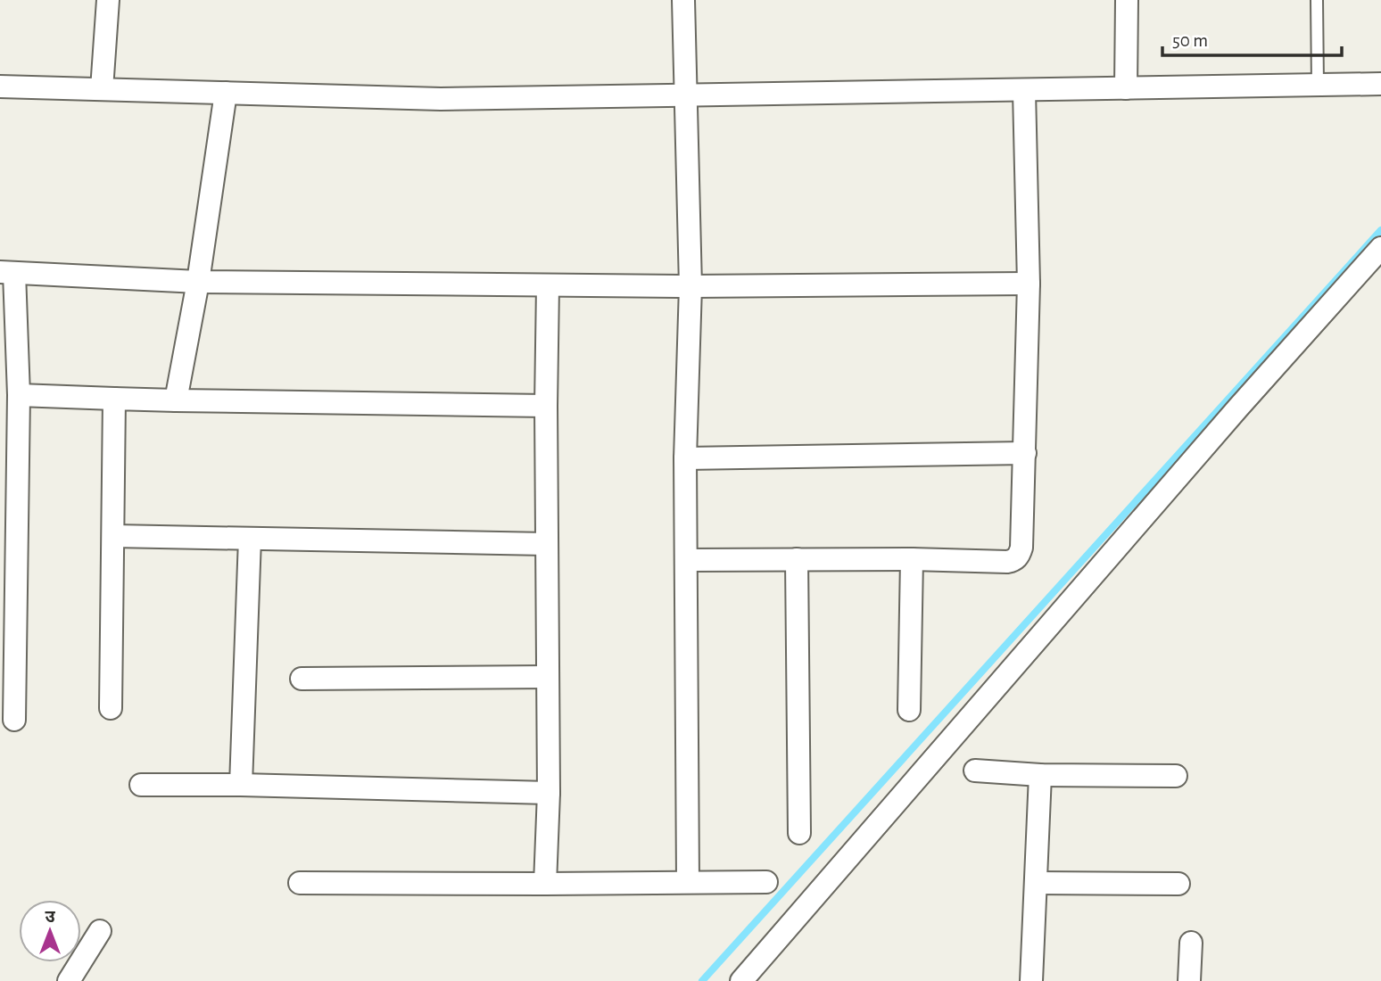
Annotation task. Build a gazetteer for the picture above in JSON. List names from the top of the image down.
{
  "scale_bar": "50 m",
  "north": "top"
}
